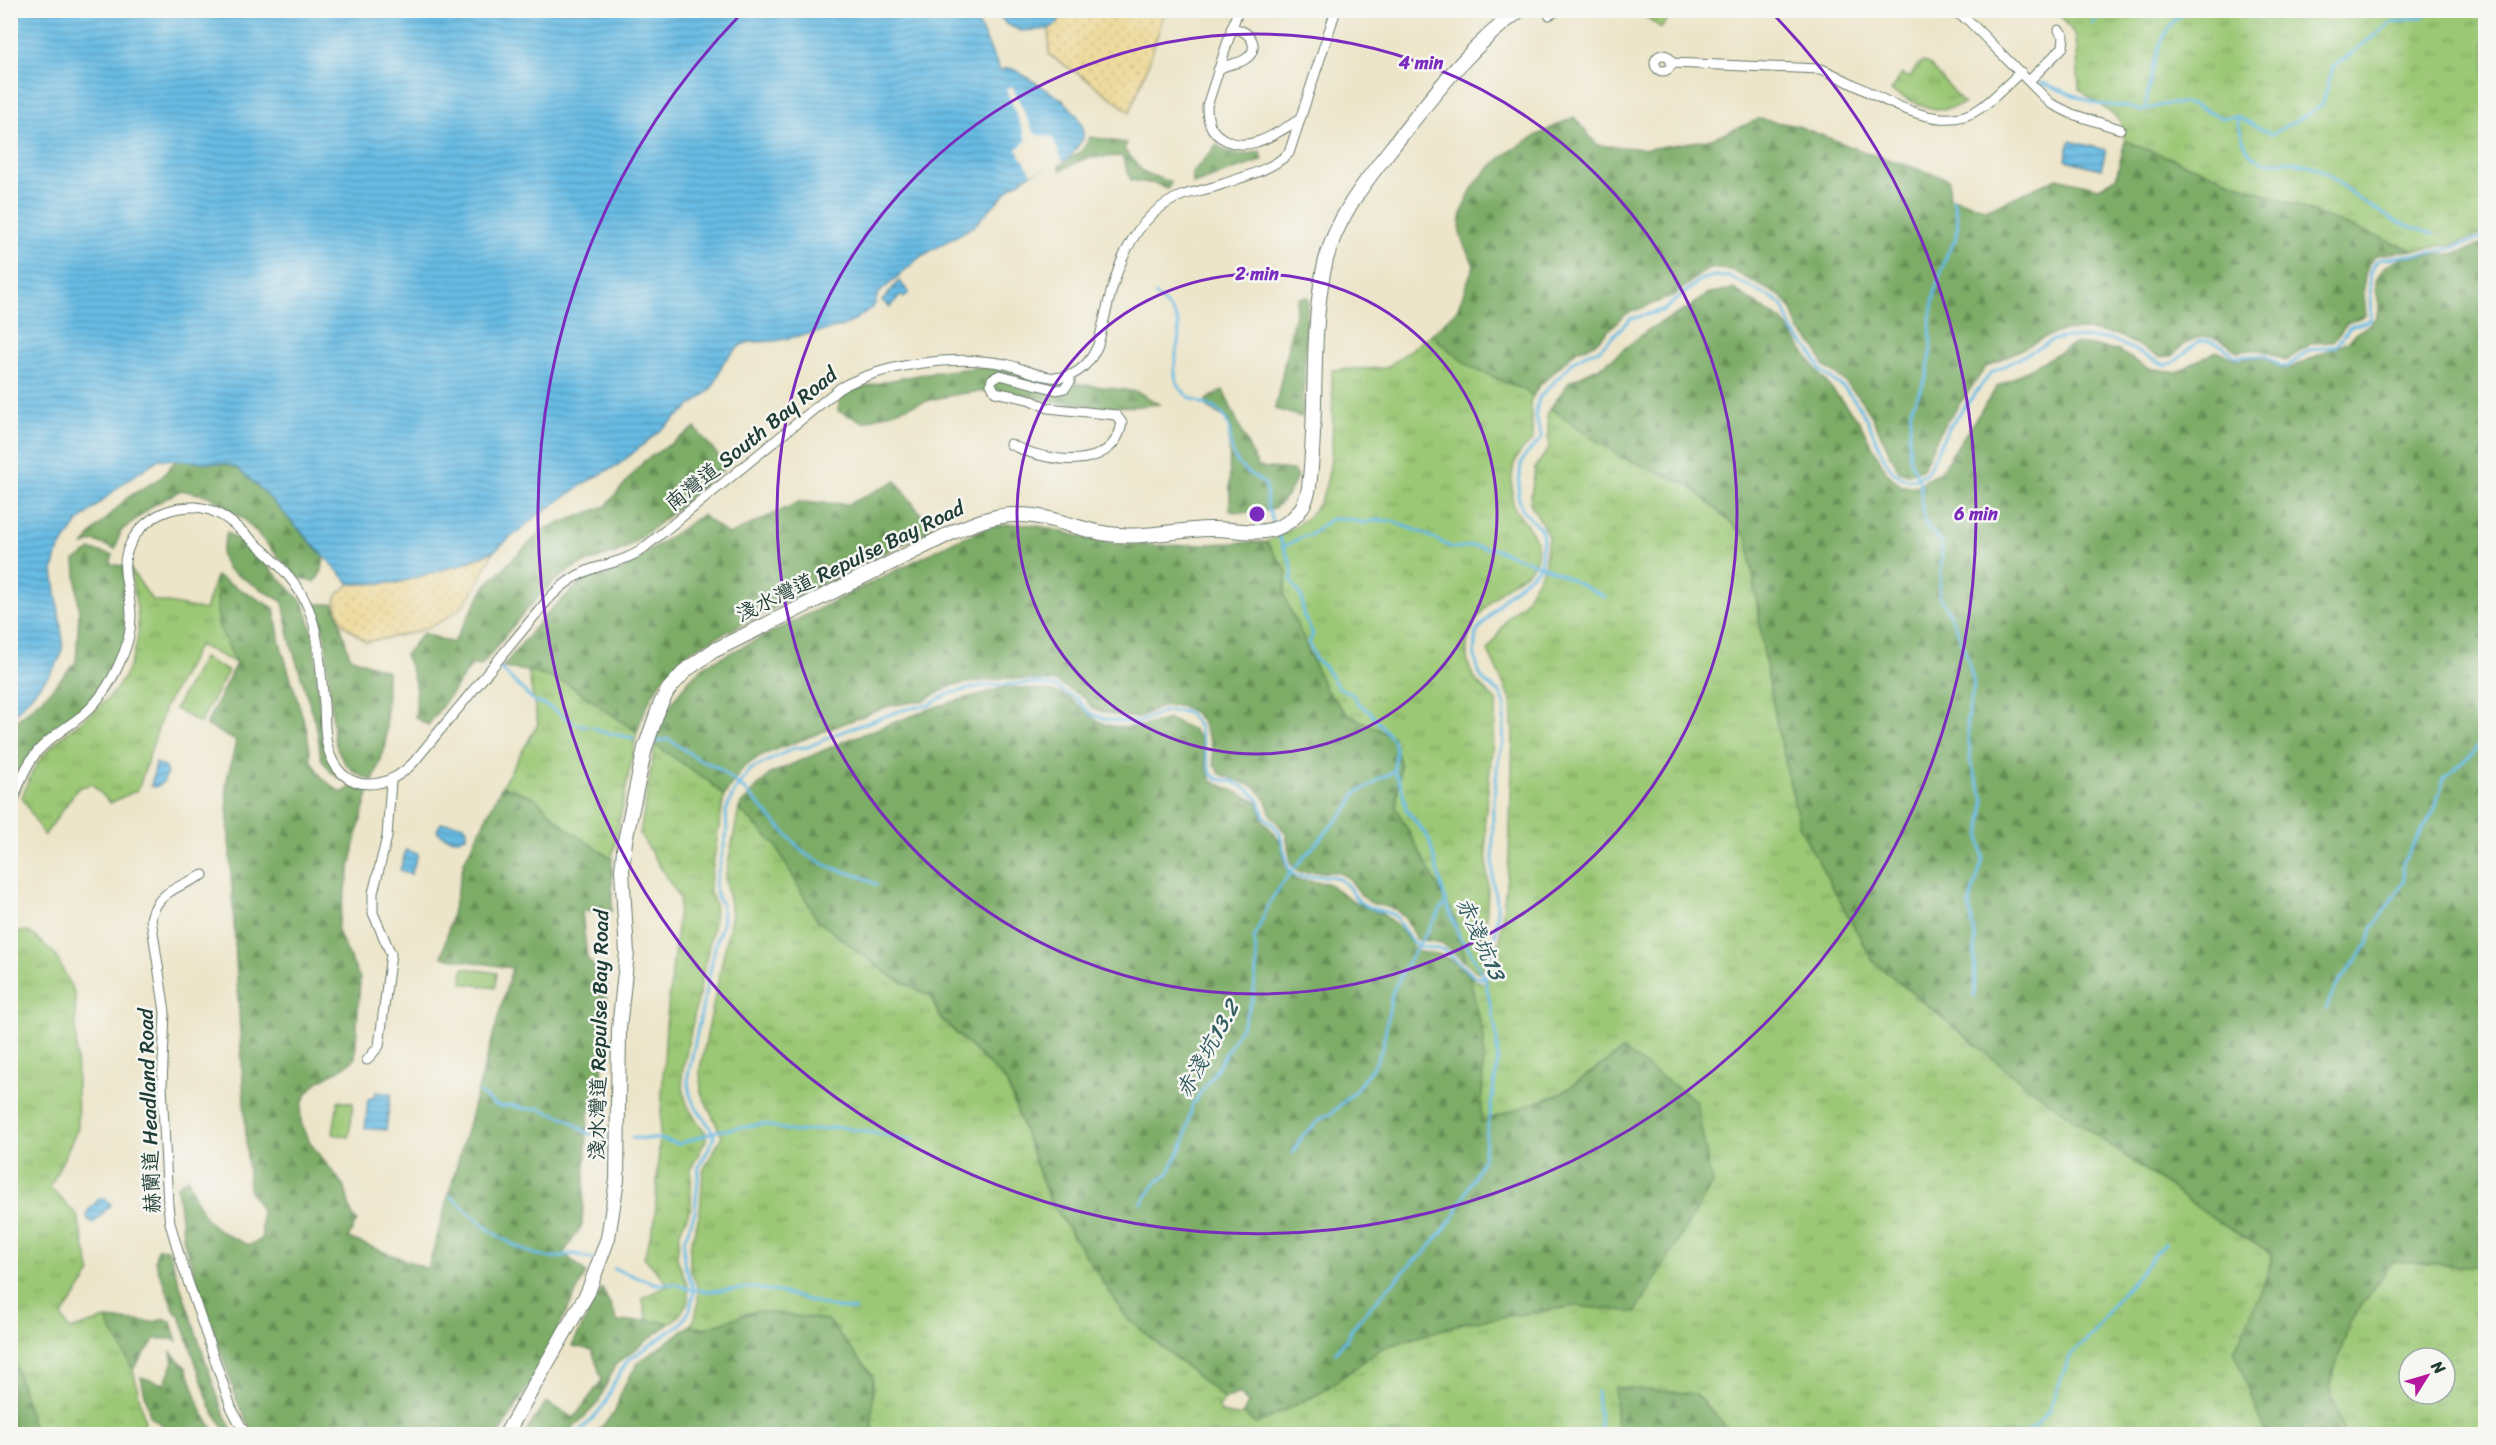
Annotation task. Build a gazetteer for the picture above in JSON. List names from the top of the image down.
{
  "streets": {
    "main road": ["淺水灣道 Repulse Bay Road"],
    "street": ["南灣道 South Bay Road", "赫蘭道 Headland Road"]
  },
  "water": ["赤淺坑13", "赤淺坑13.2"],
  "north": "top right",
  "rings": ["4 min", "2 min", "6 min"]
}
